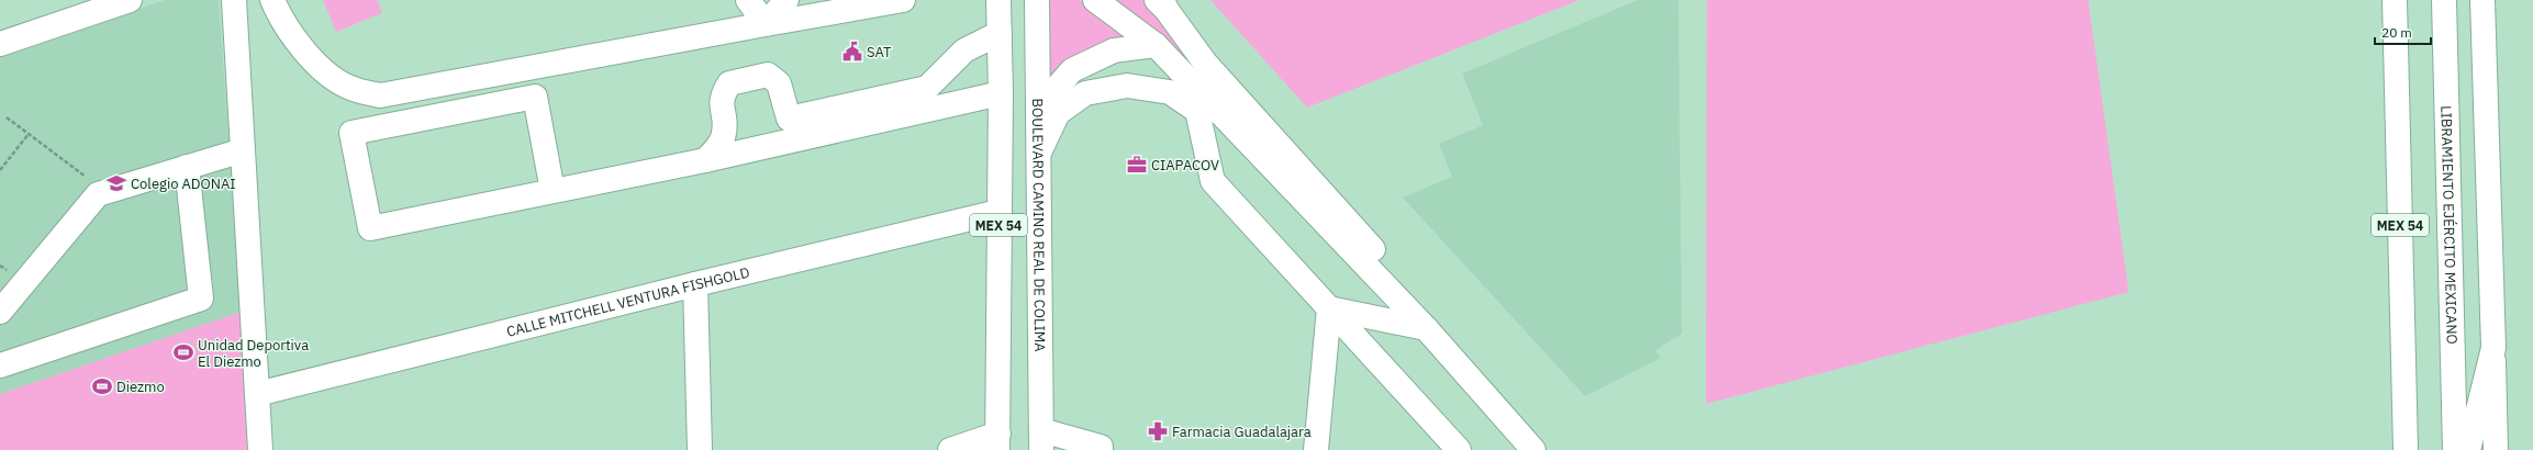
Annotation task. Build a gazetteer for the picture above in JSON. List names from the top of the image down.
{
  "streets": {
    "main road": [
      "MEX 54",
      "BOULEVARD CAMINO REAL DE COLIMA",
      "LIBRAMIENTO EJÉRCITO MEXICANO",
      "CALLE MITCHELL VENTURA FISHGOLD"
    ]
  },
  "crossings": [
    ["MEX 54", "CALLE MITCHELL VENTURA FISHGOLD"]
  ],
  "places": {
    "public building": ["SAT"],
    "office": ["CIAPACOV"],
    "school or university": ["Colegio ADONAI"],
    "sports": ["Unidad Deportiva El Diezmo", "Diezmo"],
    "pharmacy": ["Farmacia Guadalajara"]
  },
  "scale_bar": "20 m"
}
